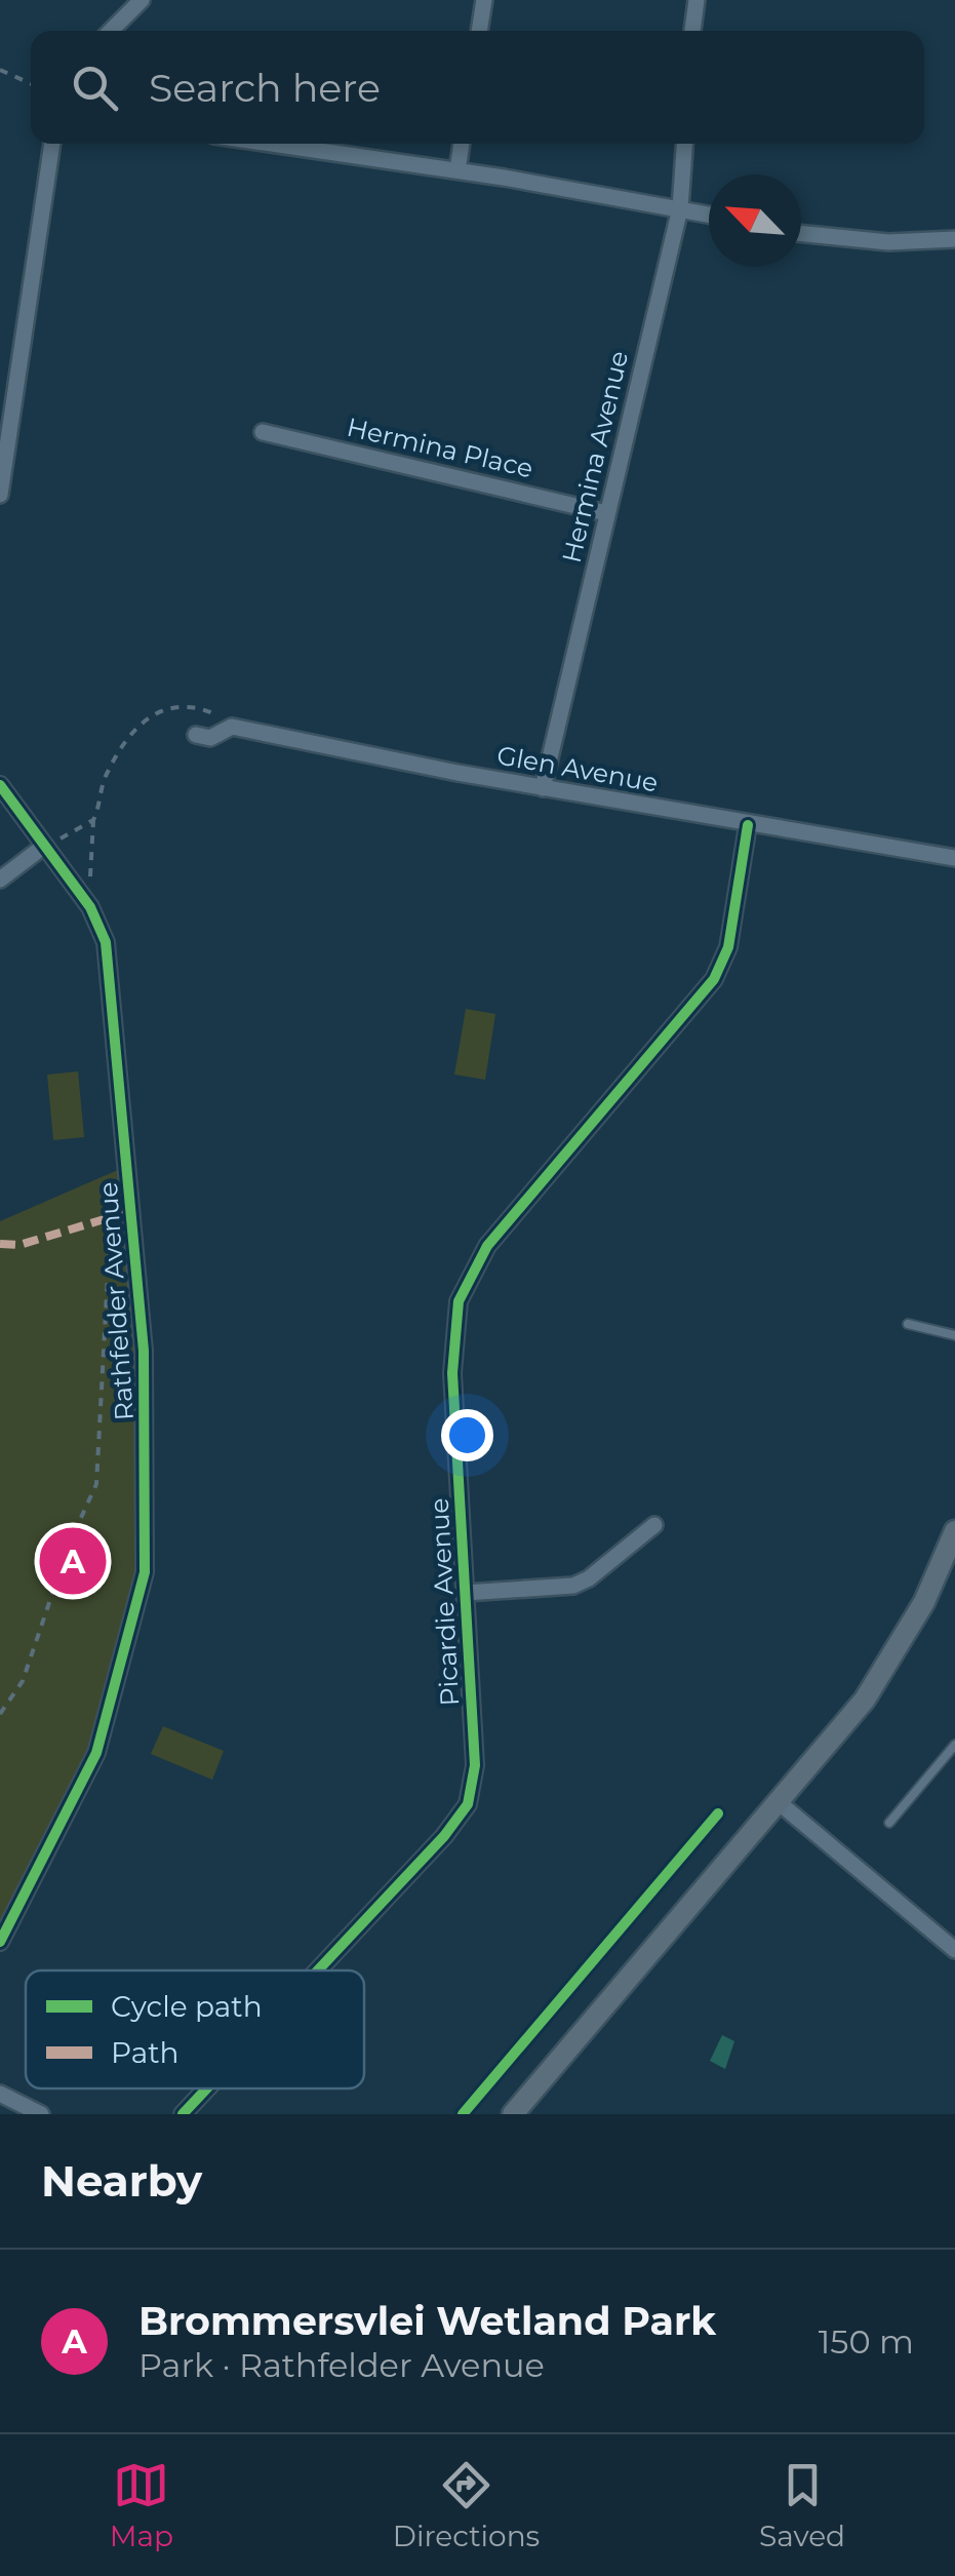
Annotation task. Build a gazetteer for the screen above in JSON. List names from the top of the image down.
{
  "streets": {
    "street": [
      "Hermina Place",
      "Hermina Avenue",
      "Glen Avenue",
      "Rathfelder Avenue",
      "Picardie Avenue"
    ]
  },
  "crossings": [
    ["Hermina Place", "Hermina Avenue"],
    ["Hermina Avenue", "Glen Avenue"],
    ["Glen Avenue", "Picardie Avenue"]
  ],
  "legend": ["Cycle path", "Path"],
  "north": "top left",
  "page": {
    "search": "Search here",
    "pins": "A",
    "heading": "Nearby",
    "list": [
      {
        "mark": "A",
        "name": "Brommersvlei Wetland Park",
        "note": "Park · Rathfelder Avenue",
        "value": "150 m"
      }
    ],
    "nav": ["Map", "Directions", "Saved"]
  }
}
